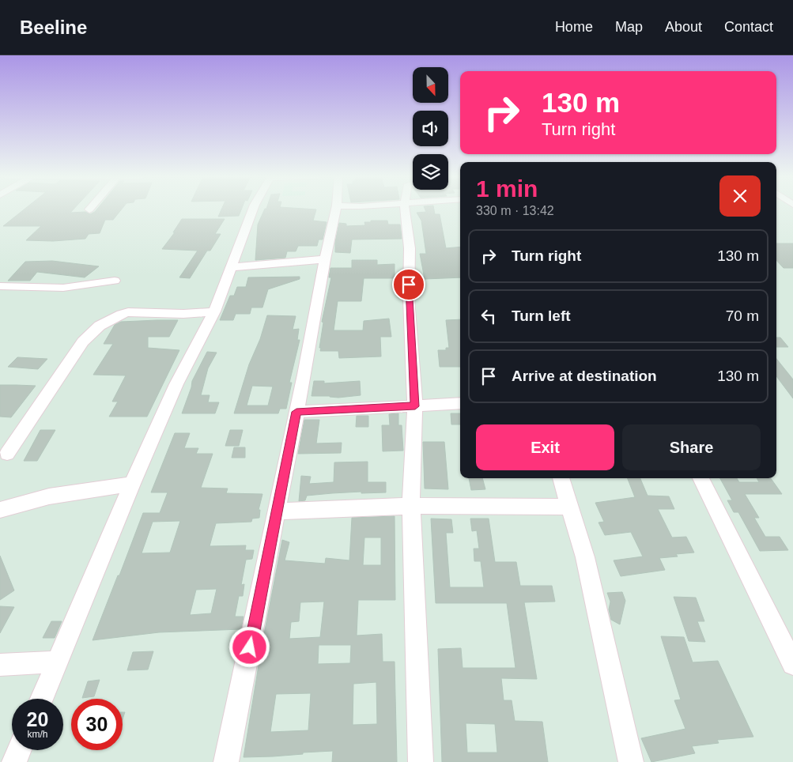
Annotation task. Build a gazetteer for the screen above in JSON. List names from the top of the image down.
{
  "north": "bottom",
  "page": {
    "header": "Beeline",
    "nav": [
      "Home",
      "Map",
      "About",
      "Contact"
    ],
    "turn": ["130 m", "Turn right"],
    "heading": ["1 min", "330 m · 13:42"],
    "list": [
      {
        "name": "Turn right",
        "value": "130 m"
      },
      {
        "name": "Turn left",
        "value": "70 m"
      },
      {
        "name": "Arrive at destination",
        "value": "130 m"
      }
    ],
    "buttons": ["Exit", "Share"],
    "speed": "20 km/h",
    "limit": "30"
  }
}
